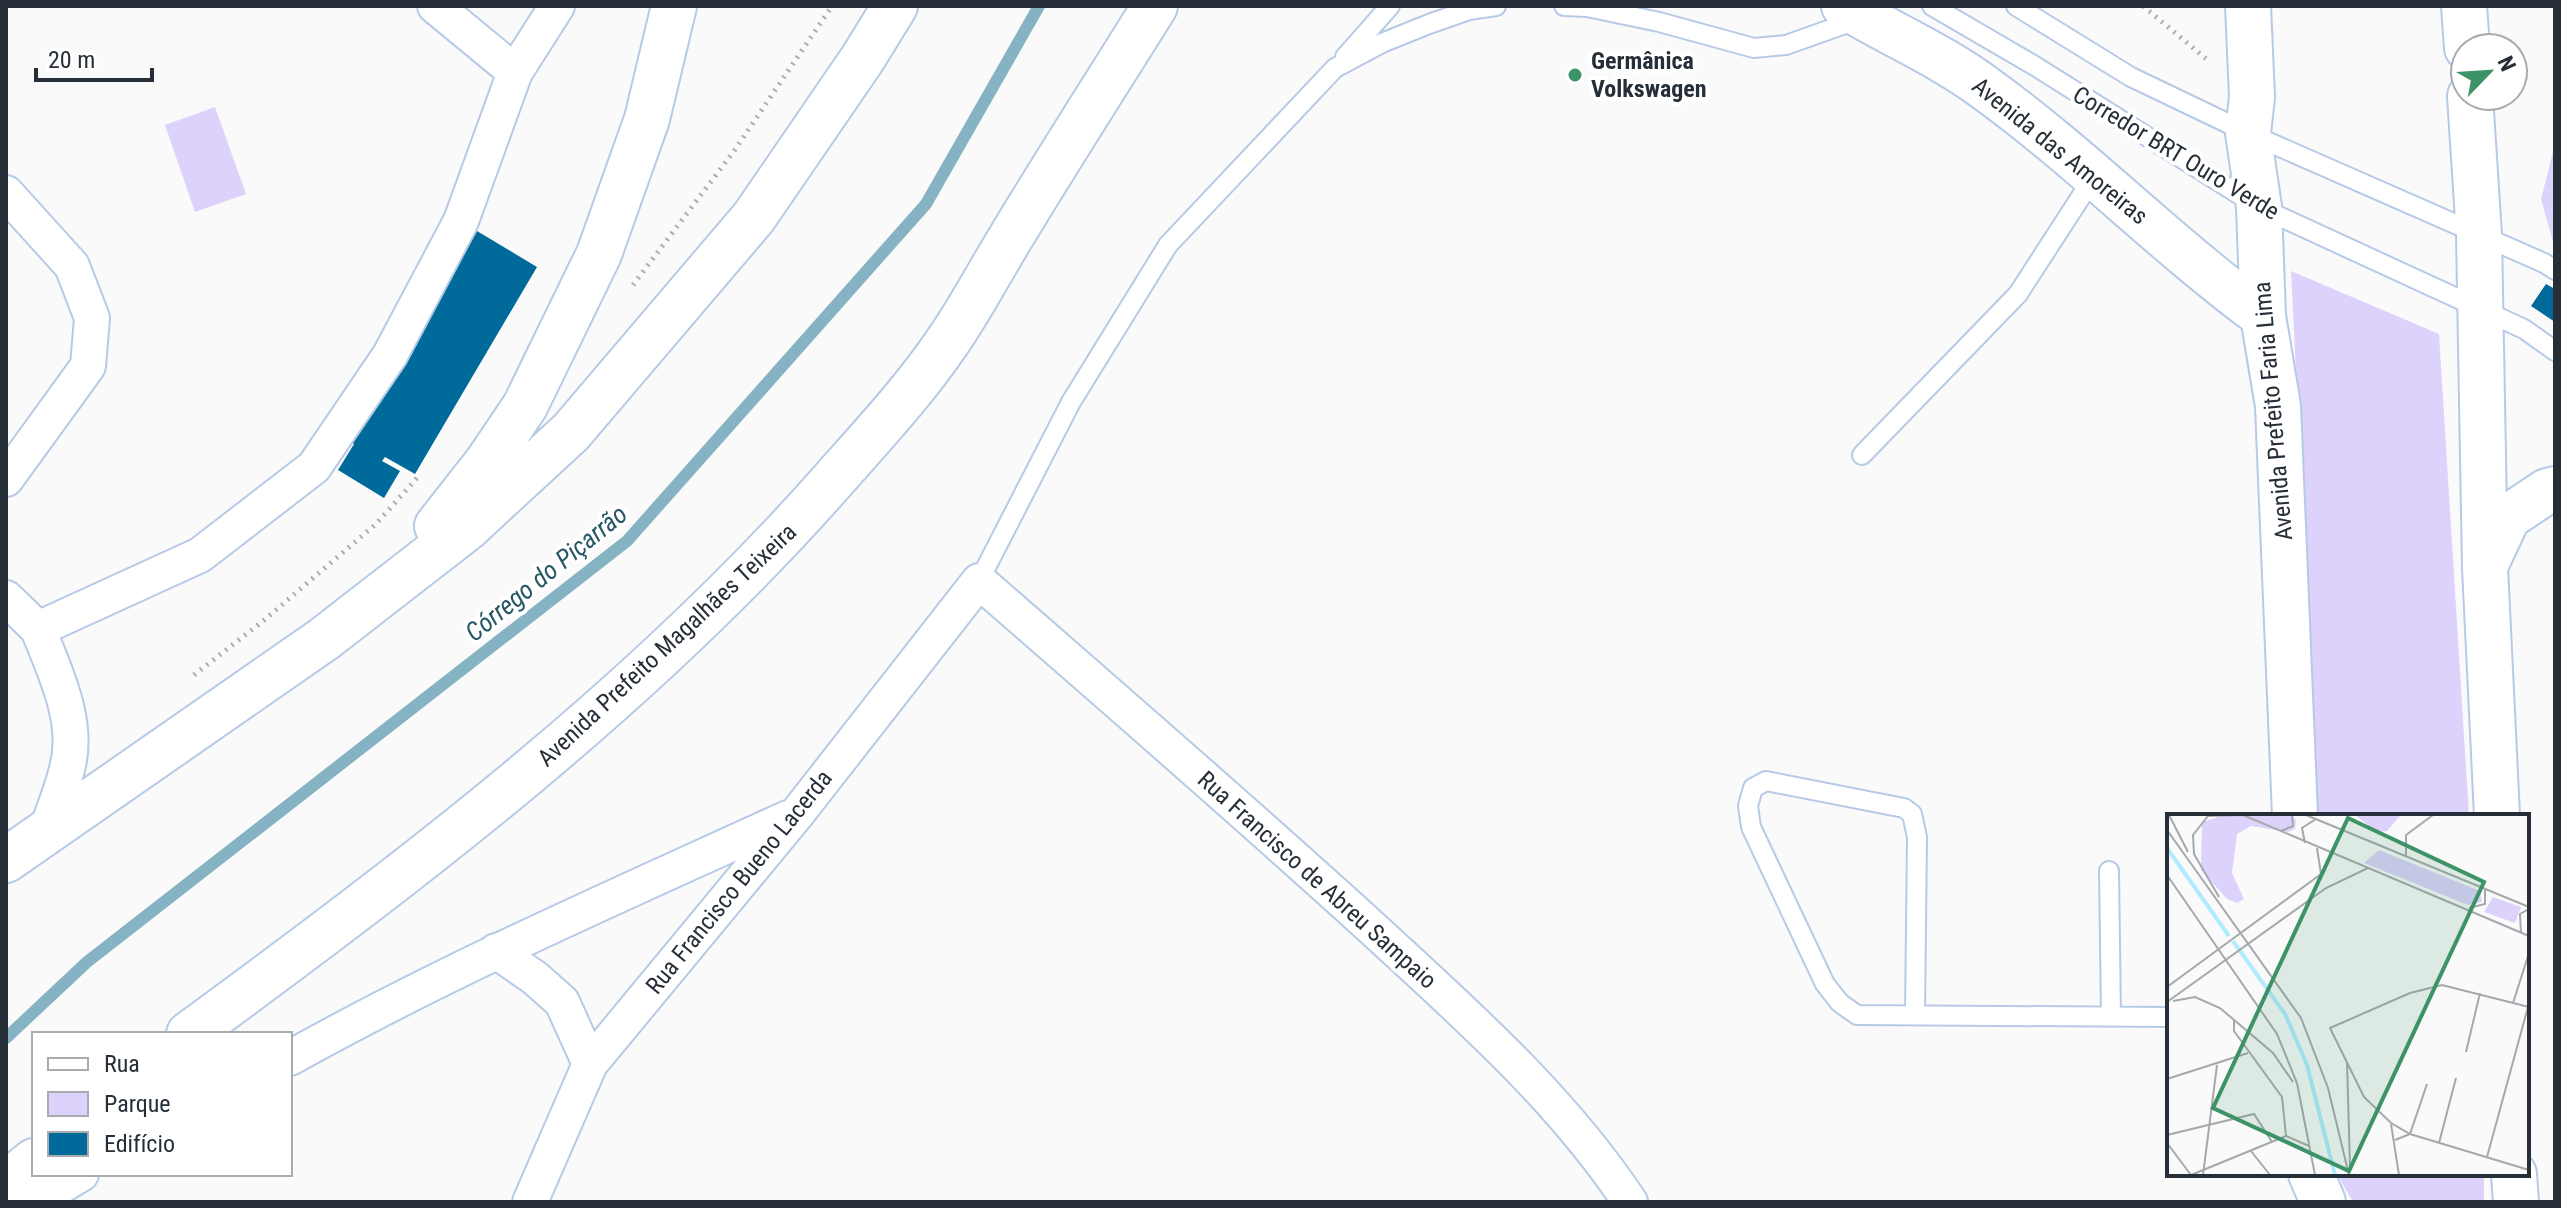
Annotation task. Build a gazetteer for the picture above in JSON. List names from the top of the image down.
{
  "streets": {
    "main road": ["Avenida das Amoreiras", "Avenida Prefeito Faria Lima", "Avenida Prefeito Magalhães Teixeira"],
    "street": ["Rua Francisco de Abreu Sampaio", "Rua Francisco Bueno Lacerda"],
    "lane": ["Corredor BRT Ouro Verde"]
  },
  "crossings": [
    ["Avenida das Amoreiras", "Avenida Prefeito Faria Lima"],
    ["Corredor BRT Ouro Verde", "Avenida Prefeito Faria Lima"],
    ["Rua Francisco de Abreu Sampaio", "Rua Francisco Bueno Lacerda"]
  ],
  "water": ["Córrego do Piçarrão"],
  "places": ["Germânica Volkswagen"],
  "legend": ["Rua", "Parque", "Edifício"],
  "scale_bar": "20 m",
  "north": "top right"
}
